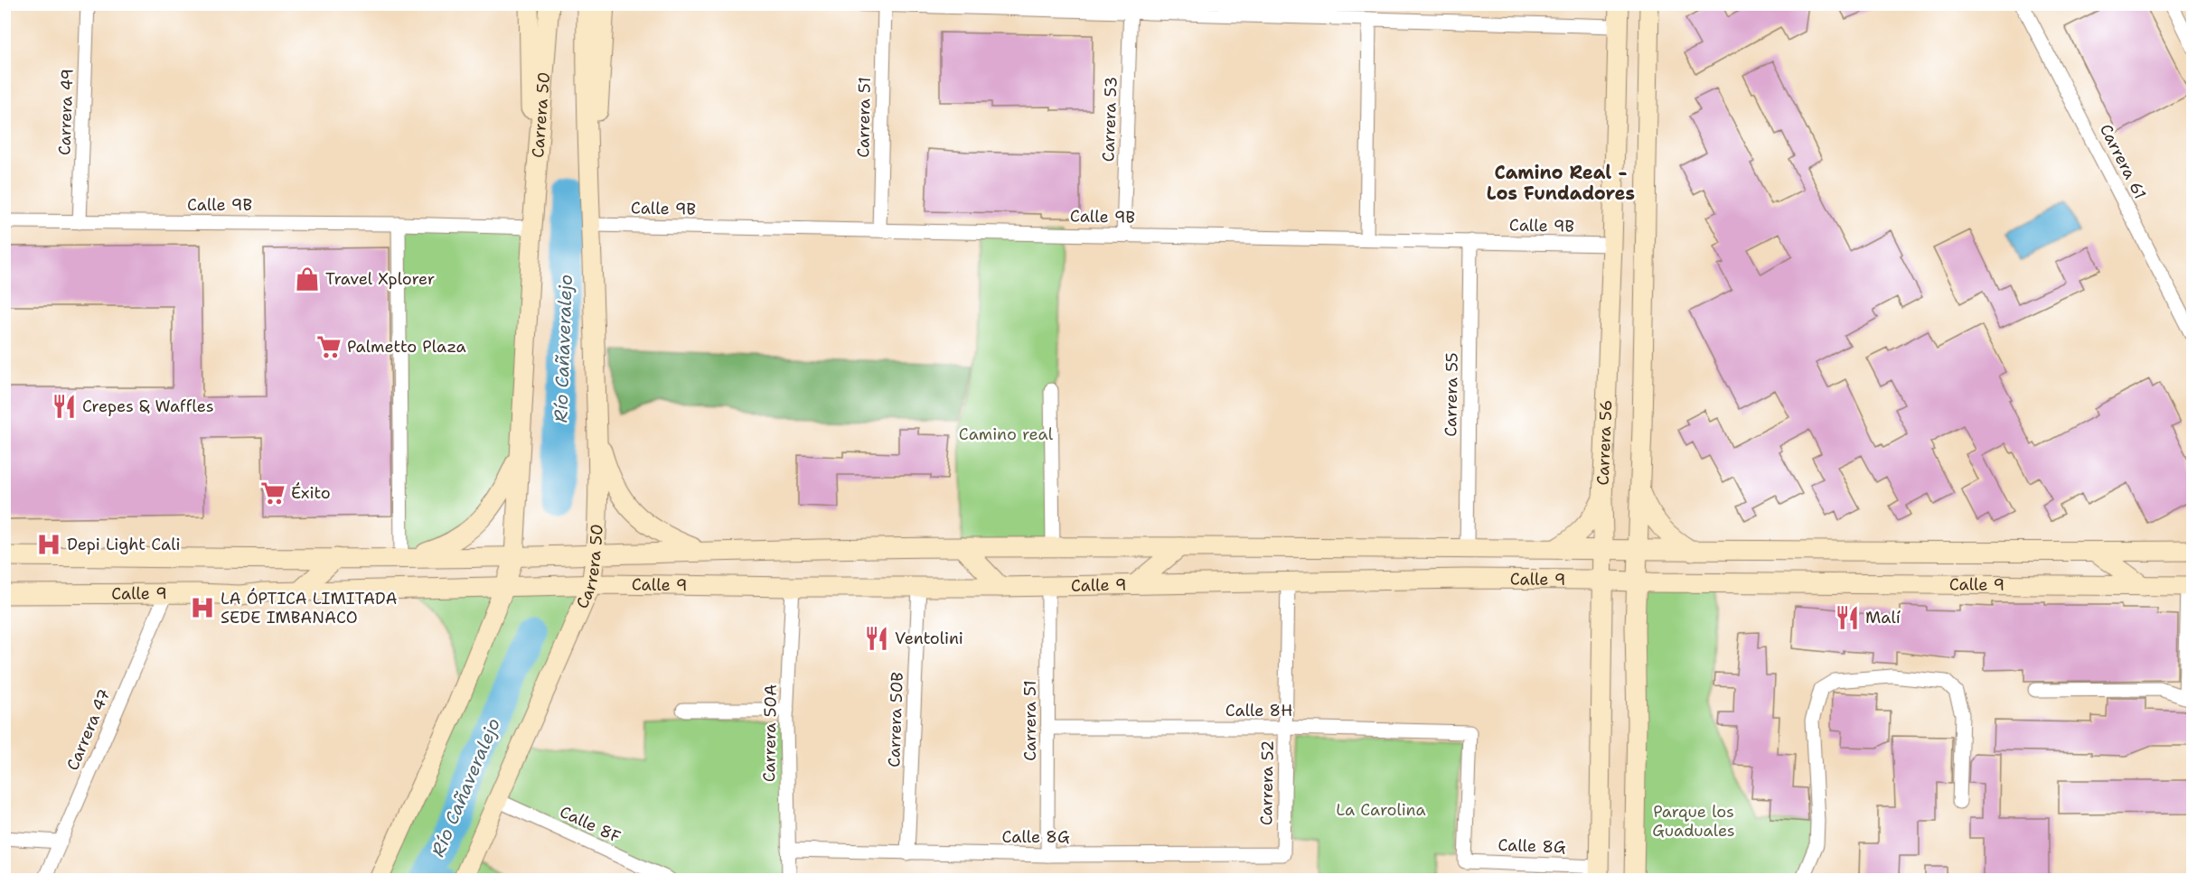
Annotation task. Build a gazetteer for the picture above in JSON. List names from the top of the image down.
{
  "streets": {
    "main road": ["Carrera 50", "Carrera 56", "Calle 9"],
    "street": [
      "Carrera 49",
      "Carrera 51",
      "Carrera 53",
      "Carrera 61",
      "Calle 9B",
      "Carrera 55",
      "Calle 8H",
      "Carrera 50B",
      "Carrera 47",
      "Carrera 50A",
      "Carrera 52",
      "Calle 8F",
      "Calle 8G"
    ]
  },
  "crossings": [
    ["Carrera 49", "Calle 9B"],
    ["Carrera 50", "Calle 9B"],
    ["Carrera 50", "Calle 9"],
    ["Carrera 50", "Calle 8F"],
    ["Carrera 51", "Calle 9B"],
    ["Carrera 51", "Calle 9"],
    ["Carrera 51", "Calle 8H"],
    ["Carrera 51", "Calle 8G"],
    ["Carrera 53", "Calle 9B"],
    ["Calle 9B", "Carrera 55"],
    ["Calle 9B", "Carrera 56"],
    ["Carrera 55", "Calle 9"],
    ["Carrera 56", "Calle 9"],
    ["Carrera 56", "Calle 8G"],
    ["Calle 9", "Carrera 50B"],
    ["Calle 9", "Carrera 47"],
    ["Calle 9", "Carrera 50A"],
    ["Calle 9", "Carrera 52"],
    ["Calle 8H", "Carrera 52"],
    ["Calle 8H", "Calle 8G"],
    ["Carrera 50B", "Calle 8G"],
    ["Carrera 50A", "Calle 8G"],
    ["Carrera 52", "Calle 8G"]
  ],
  "districts": ["Camino Real - Los Fundadores"],
  "water": ["Río Cañaveralejo"],
  "parks": ["Camino real", "La Carolina", "Parque los Guaduales"],
  "places": {
    "shop": ["Travel Xplorer"],
    "supermarket": ["Palmetto Plaza", "Éxito"],
    "restaurant": ["Crepes & Waffles", "Malí", "Ventolini"],
    "hospital": ["Depi Light Cali", "LA ÓPTICA LIMITADA SEDE IMBANACO"]
  }
}
